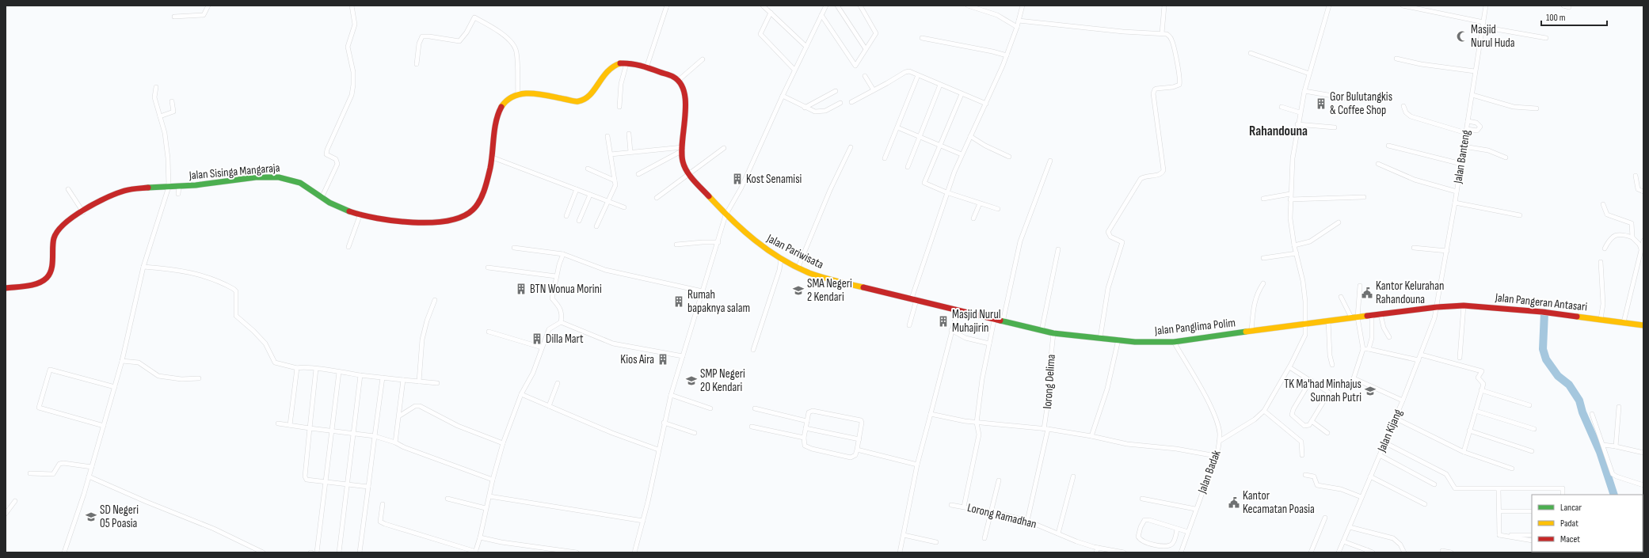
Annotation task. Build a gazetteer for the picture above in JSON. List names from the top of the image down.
{
  "streets": {
    "street": [
      "Jalan Banteng",
      "Jalan Sisinga Mangaraja",
      "Jalan Pariwisata",
      "Jalan Pangeran Antasari",
      "Jalan Panglima Polim",
      "lorong Delima",
      "Jalan Kijang",
      "Jalan Badak",
      "Lorong Ramadhan"
    ]
  },
  "crossings": [
    ["Jalan Banteng", "Jalan Pangeran Antasari"],
    ["Jalan Banteng", "Jalan Panglima Polim"],
    ["Jalan Banteng", "Jalan Kijang"],
    ["Jalan Pariwisata", "Jalan Panglima Polim"],
    ["Jalan Pangeran Antasari", "Jalan Panglima Polim"],
    ["Jalan Pangeran Antasari", "Jalan Kijang"],
    ["Jalan Panglima Polim", "lorong Delima"],
    ["Jalan Panglima Polim", "Jalan Kijang"],
    ["Jalan Panglima Polim", "Jalan Badak"],
    ["lorong Delima", "Lorong Ramadhan"]
  ],
  "districts": ["Rahandouna"],
  "places": {
    "mosque": ["Masjid Nurul Huda"],
    "building": [
      "Gor Bulutangkis & Coffee Shop",
      "Kost Senamisi",
      "BTN Wonua Morini",
      "Rumah bapaknya salam",
      "Masjid Nurul Muhajirin",
      "Dilla Mart",
      "Kios Aira"
    ],
    "school or university": [
      "SMA Negeri 2 Kendari",
      "SMP Negeri 20 Kendari",
      "TK Ma'had Minhajus Sunnah Putri",
      "SD Negeri 05 Poasia"
    ],
    "public building": ["Kantor Kelurahan Rahandouna", "Kantor Kecamatan Poasia"]
  },
  "legend": ["Lancar", "Padat", "Macet"],
  "scale_bar": "100 m"
}
